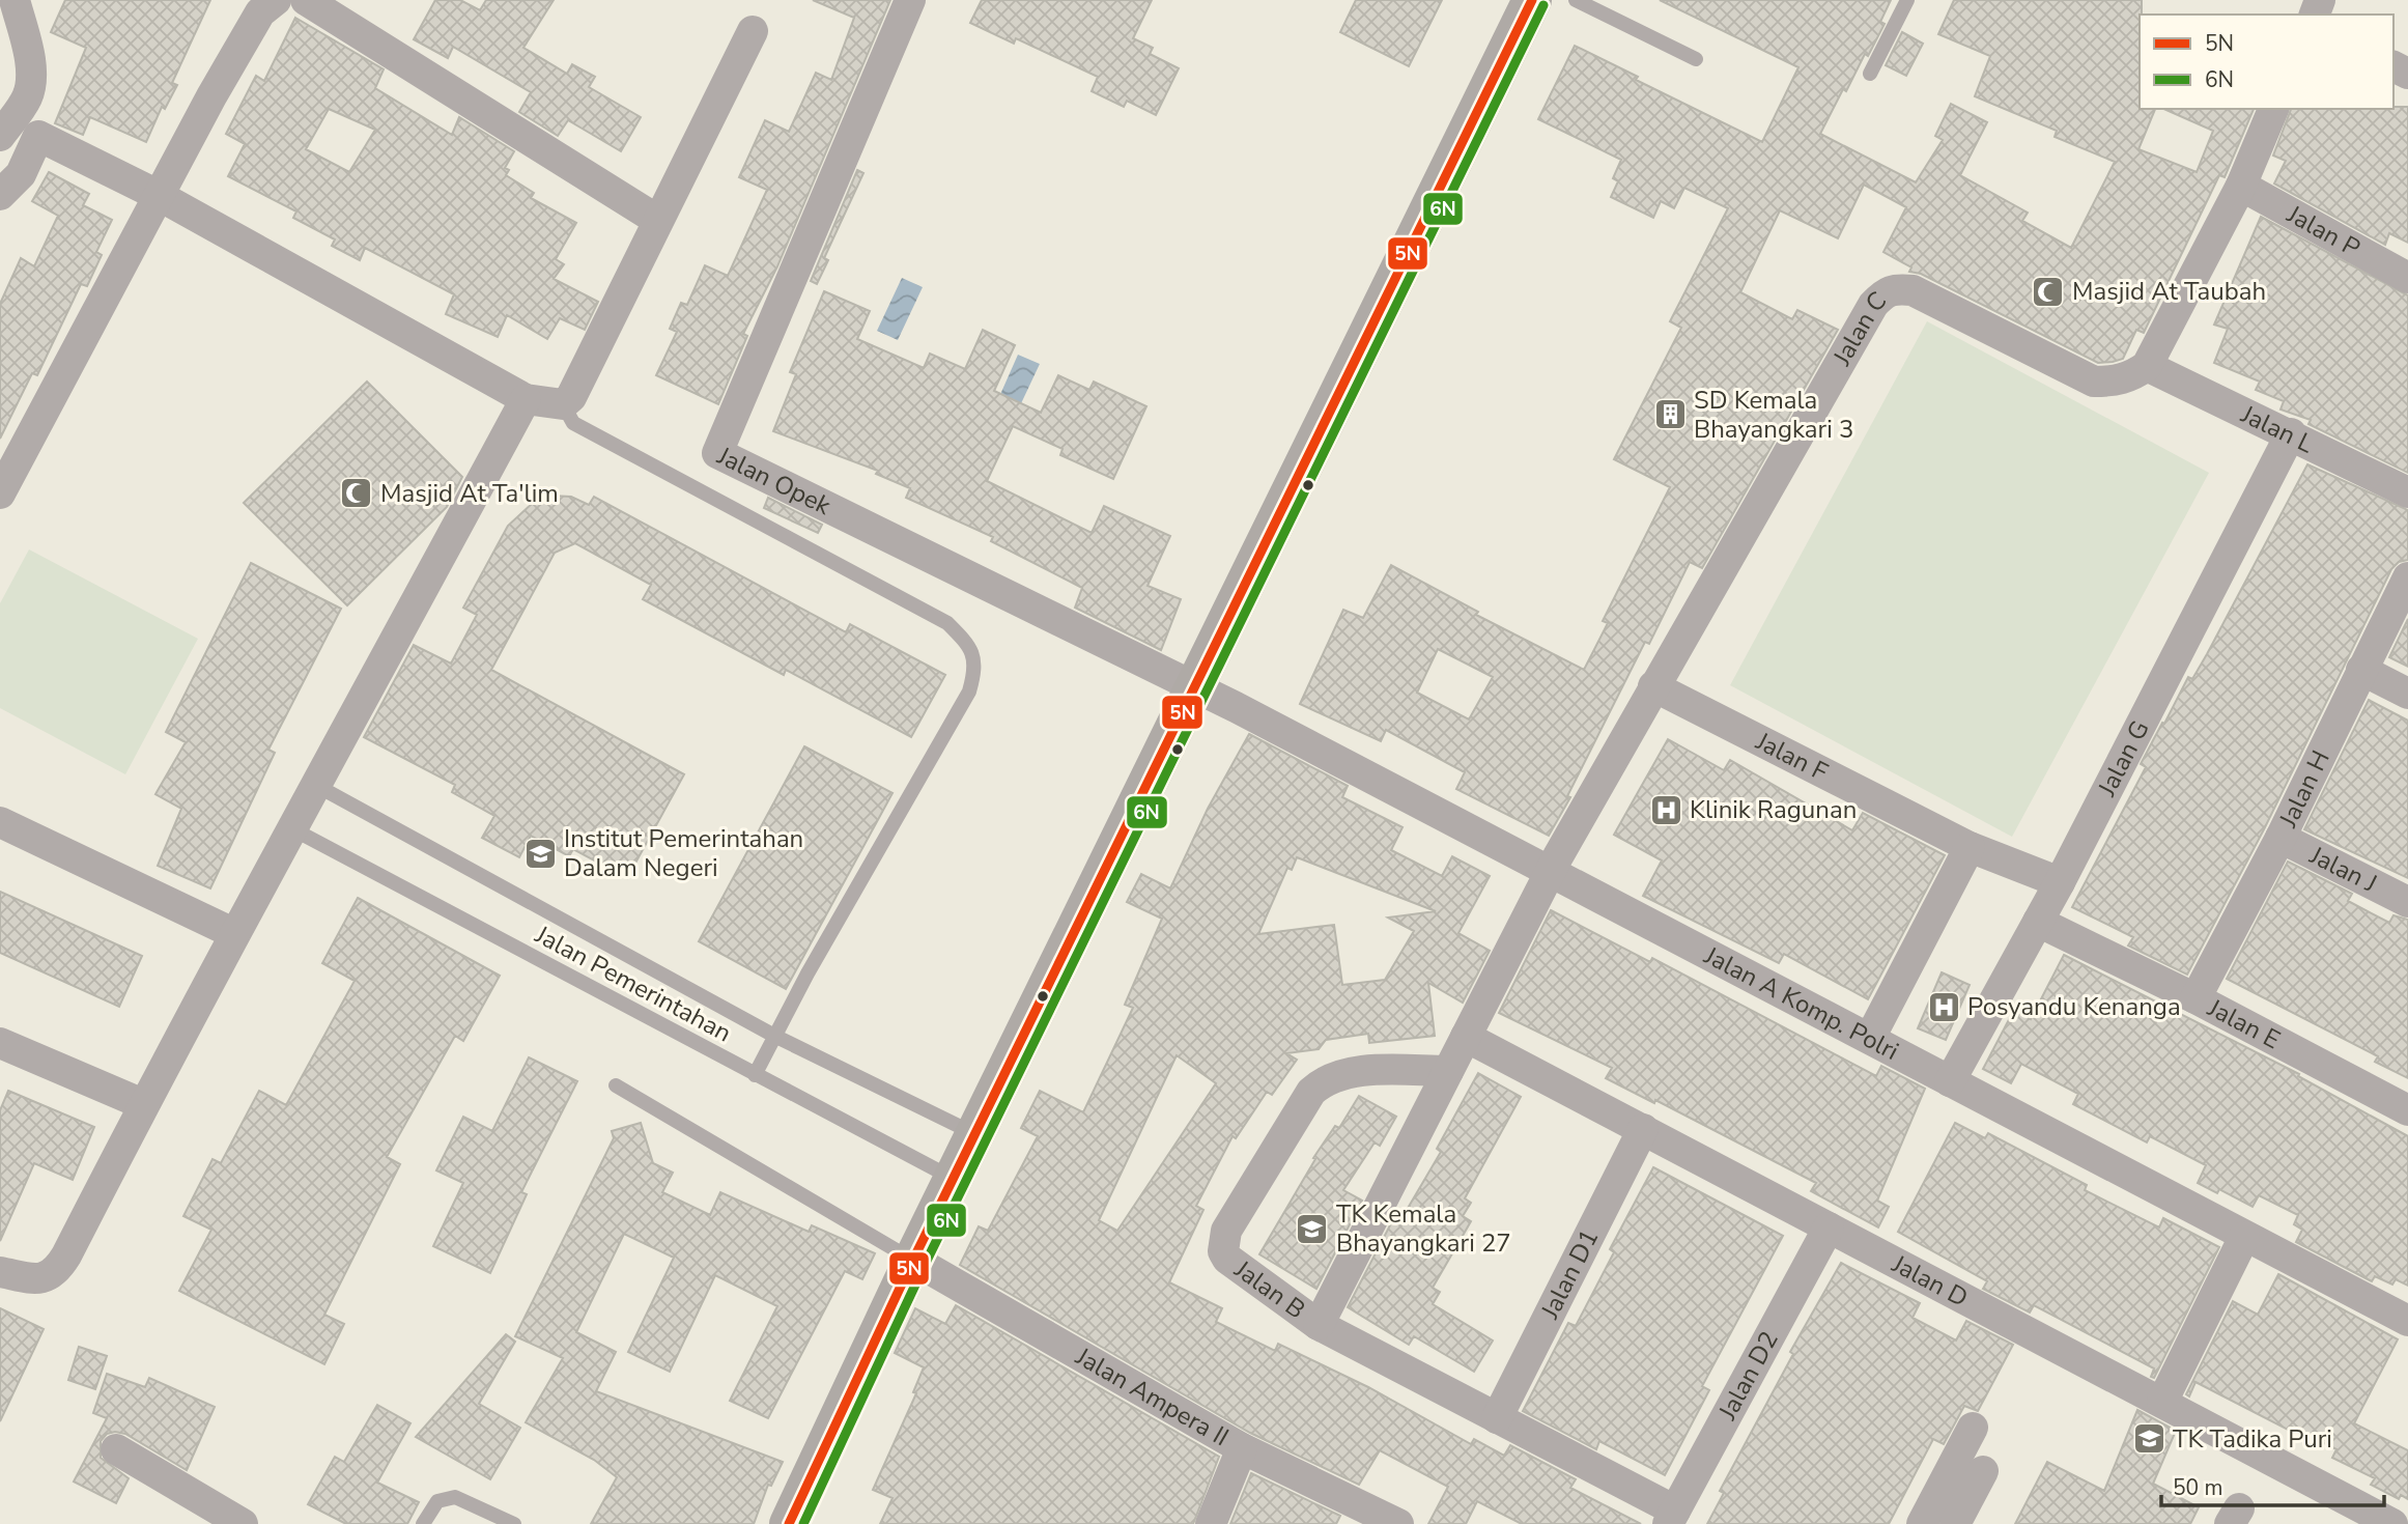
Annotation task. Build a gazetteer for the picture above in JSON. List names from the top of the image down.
{
  "streets": {
    "street": [
      "Jalan P",
      "Jalan C",
      "Jalan L",
      "Jalan Opek",
      "Jalan F",
      "Jalan G",
      "Jalan H",
      "Jalan J",
      "Jalan A Komp. Polri",
      "Jalan E",
      "Jalan D1",
      "Jalan D",
      "Jalan B",
      "Jalan D2",
      "Jalan Ampera II"
    ],
    "lane": ["Jalan Pemerintahan"]
  },
  "crossings": [
    ["Jalan C", "Jalan L"],
    ["Jalan C", "Jalan F"],
    ["Jalan C", "Jalan A Komp. Polri"],
    ["Jalan C", "Jalan B"],
    ["Jalan L", "Jalan G"],
    ["Jalan Opek", "Jalan A Komp. Polri"],
    ["Jalan F", "Jalan G"],
    ["Jalan G", "Jalan A Komp. Polri"],
    ["Jalan G", "Jalan E"],
    ["Jalan H", "Jalan J"],
    ["Jalan H", "Jalan E"],
    ["Jalan A Komp. Polri", "Jalan B"],
    ["Jalan D1", "Jalan D"],
    ["Jalan D", "Jalan B"],
    ["Jalan D", "Jalan D2"]
  ],
  "places": {
    "mosque": ["Masjid At Taubah", "Masjid At Ta'lim"],
    "building": ["SD Kemala Bhayangkari 3"],
    "hospital": ["Klinik Ragunan", "Posyandu Kenanga"],
    "school or university": ["Institut Pemerintahan Dalam Negeri", "TK Kemala Bhayangkari 27", "TK Tadika Puri"]
  },
  "lines": ["transit line 5N", "transit line 6N"],
  "legend": ["5N", "6N"],
  "scale_bar": "50 m"
}
